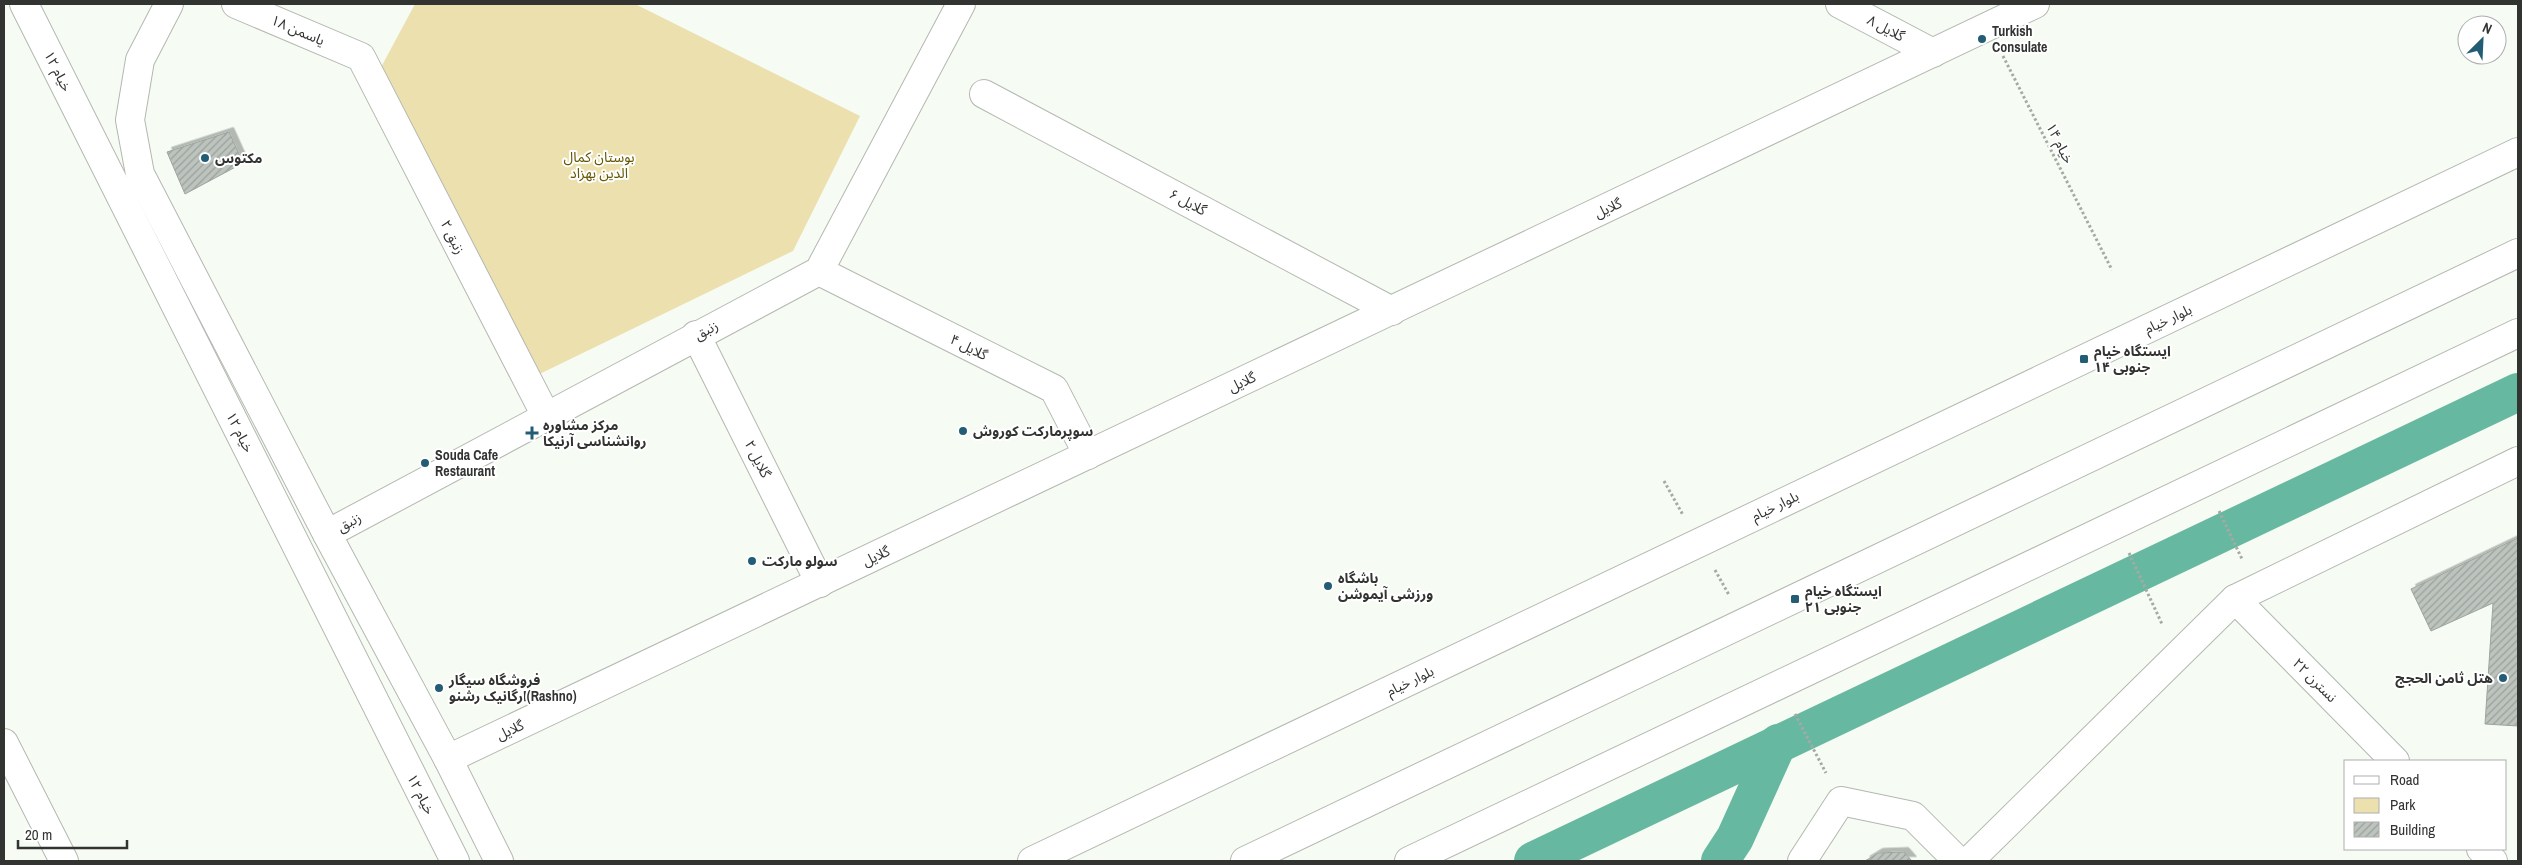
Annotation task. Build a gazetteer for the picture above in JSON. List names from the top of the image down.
{
  "streets": {
    "street": [
      "گلایل ۸",
      "یاسمن ۱۸",
      "خیام ۱۲",
      "گلایل ۶",
      "گلایل",
      "زنبق ۲",
      "بلوار خیام",
      "زنبق",
      "گلایل ۴",
      "گلایل ۲",
      "نسترن ۲۲"
    ],
    "path": ["خیام ۱۴"]
  },
  "crossings": [
    ["گلایل ۸", "گلایل"],
    ["یاسمن ۱۸", "زنبق ۲"],
    ["خیام ۱۴", "گلایل"],
    ["گلایل ۶", "گلایل"],
    ["گلایل", "گلایل ۴"],
    ["گلایل", "گلایل ۲"],
    ["زنبق ۲", "زنبق"],
    ["زنبق", "گلایل ۴"],
    ["زنبق", "گلایل ۲"]
  ],
  "parks": ["بوستان کمال الدین بهزاد"],
  "places": {
    "other": [
      "Turkish Consulate",
      "مکتوس",
      "سوپرمارکت کوروش",
      "Souda Cafe Restaurant",
      "سولو مارکت",
      "باشگاه ورزشی آیموشن",
      "هتل ثامن الحجج",
      "فروشگاه سیگار ارگانیک رشنو(Rashno)"
    ],
    "transit": ["ایستگاه خیام جنوبی ۱۴", "ایستگاه خیام جنوبی ۲۱"],
    "health": ["مرکز مشاوره روانشناسی آرنیکا"]
  },
  "legend": ["Road", "Park", "Building"],
  "scale_bar": "20 m",
  "north": "top right"
}
